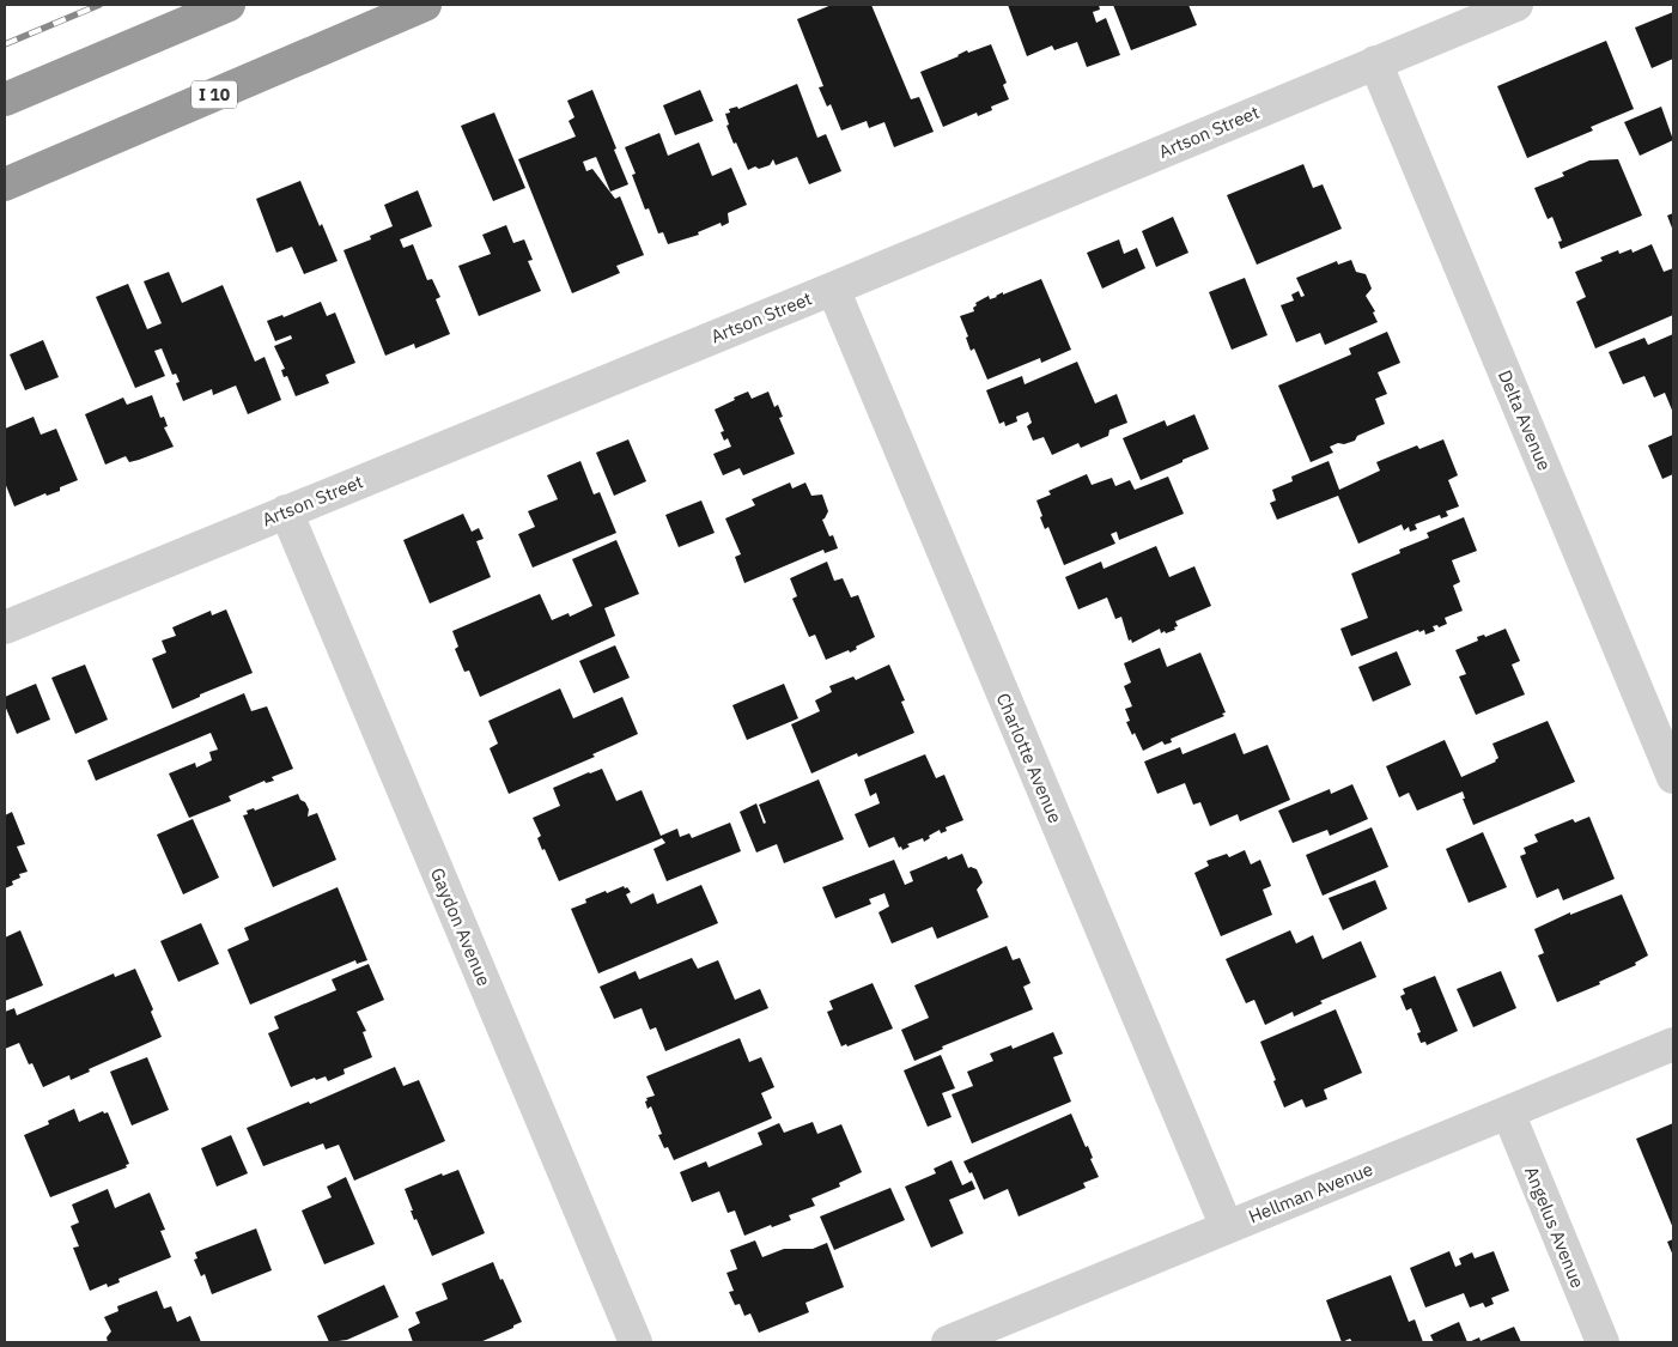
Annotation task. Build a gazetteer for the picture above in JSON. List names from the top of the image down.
{
  "streets": {
    "highway": ["I 10"],
    "street": [
      "Artson Street",
      "Delta Avenue",
      "Charlotte Avenue",
      "Gaydon Avenue",
      "Hellman Avenue",
      "Angelus Avenue"
    ]
  },
  "crossings": [
    ["Artson Street", "Delta Avenue"],
    ["Artson Street", "Charlotte Avenue"],
    ["Artson Street", "Gaydon Avenue"],
    ["Charlotte Avenue", "Hellman Avenue"],
    ["Hellman Avenue", "Angelus Avenue"]
  ]
}
